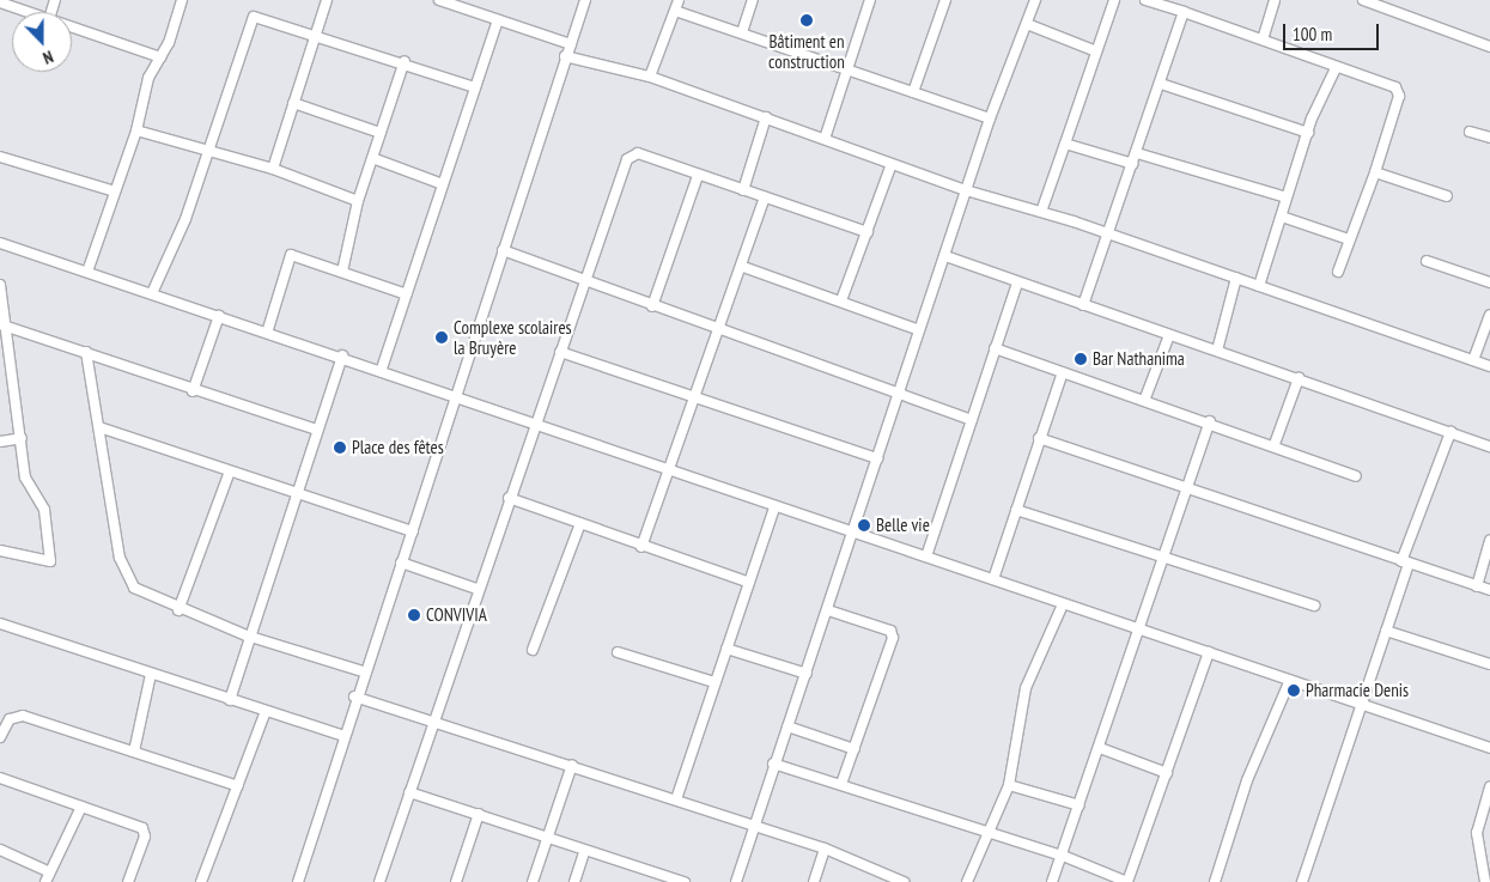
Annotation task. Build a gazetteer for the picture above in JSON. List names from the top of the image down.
{
  "places": [
    "Bâtiment en construction",
    "Complexe scolaires la Bruyère",
    "Bar Nathanima",
    "Place des fêtes",
    "Belle vie",
    "CONVIVIA",
    "Pharmacie Denis"
  ],
  "scale_bar": "100 m",
  "north": "bottom"
}
